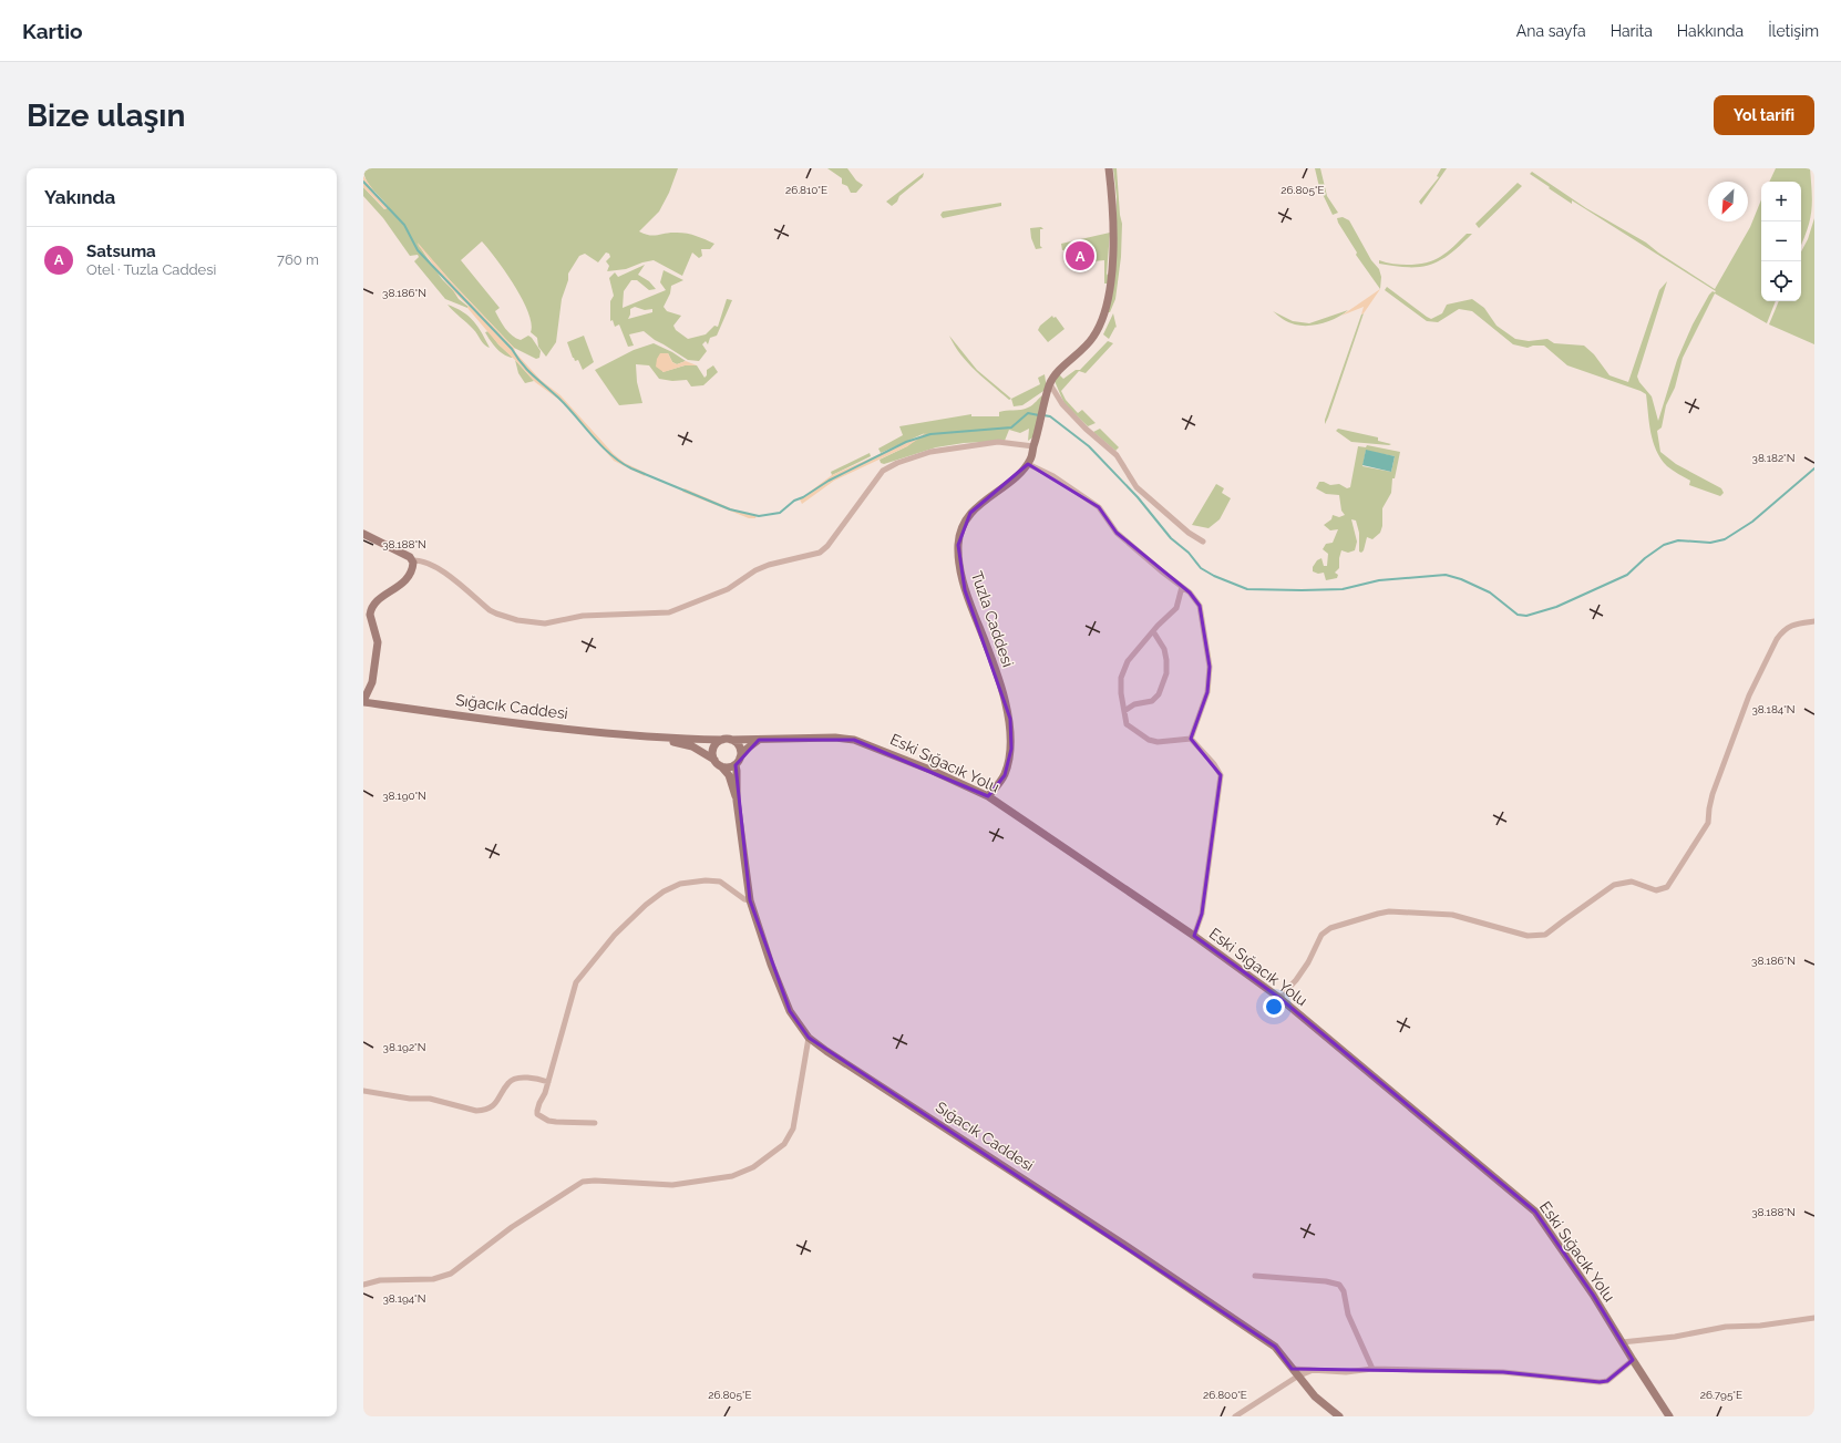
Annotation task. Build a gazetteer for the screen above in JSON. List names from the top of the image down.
{
  "streets": {
    "main road": ["Tuzla Caddesi", "Sığacık Caddesi", "Eski Sığacık Yolu"]
  },
  "crossings": [
    ["Tuzla Caddesi", "Eski Sığacık Yolu"]
  ],
  "north": "bottom left",
  "page": {
    "header": "Kartio",
    "nav": [
      "Ana sayfa",
      "Harita",
      "Hakkında",
      "İletişim"
    ],
    "buttons": "Yol tarifi",
    "title": "Bize ulaşın",
    "heading": "Yakında",
    "map_buttons": ["+", "−"],
    "list": [
      {
        "mark": "A",
        "name": "Satsuma",
        "note": "Otel · Tuzla Caddesi",
        "value": "760 m"
      }
    ],
    "pins": "A"
  },
  "coordinates": [
    "26.810°E",
    "26.805°E",
    "38.186°N",
    "38.182°N",
    "38.188°N",
    "38.184°N",
    "38.190°N",
    "38.192°N",
    "38.194°N",
    "26.800°E",
    "26.795°E"
  ]
}
